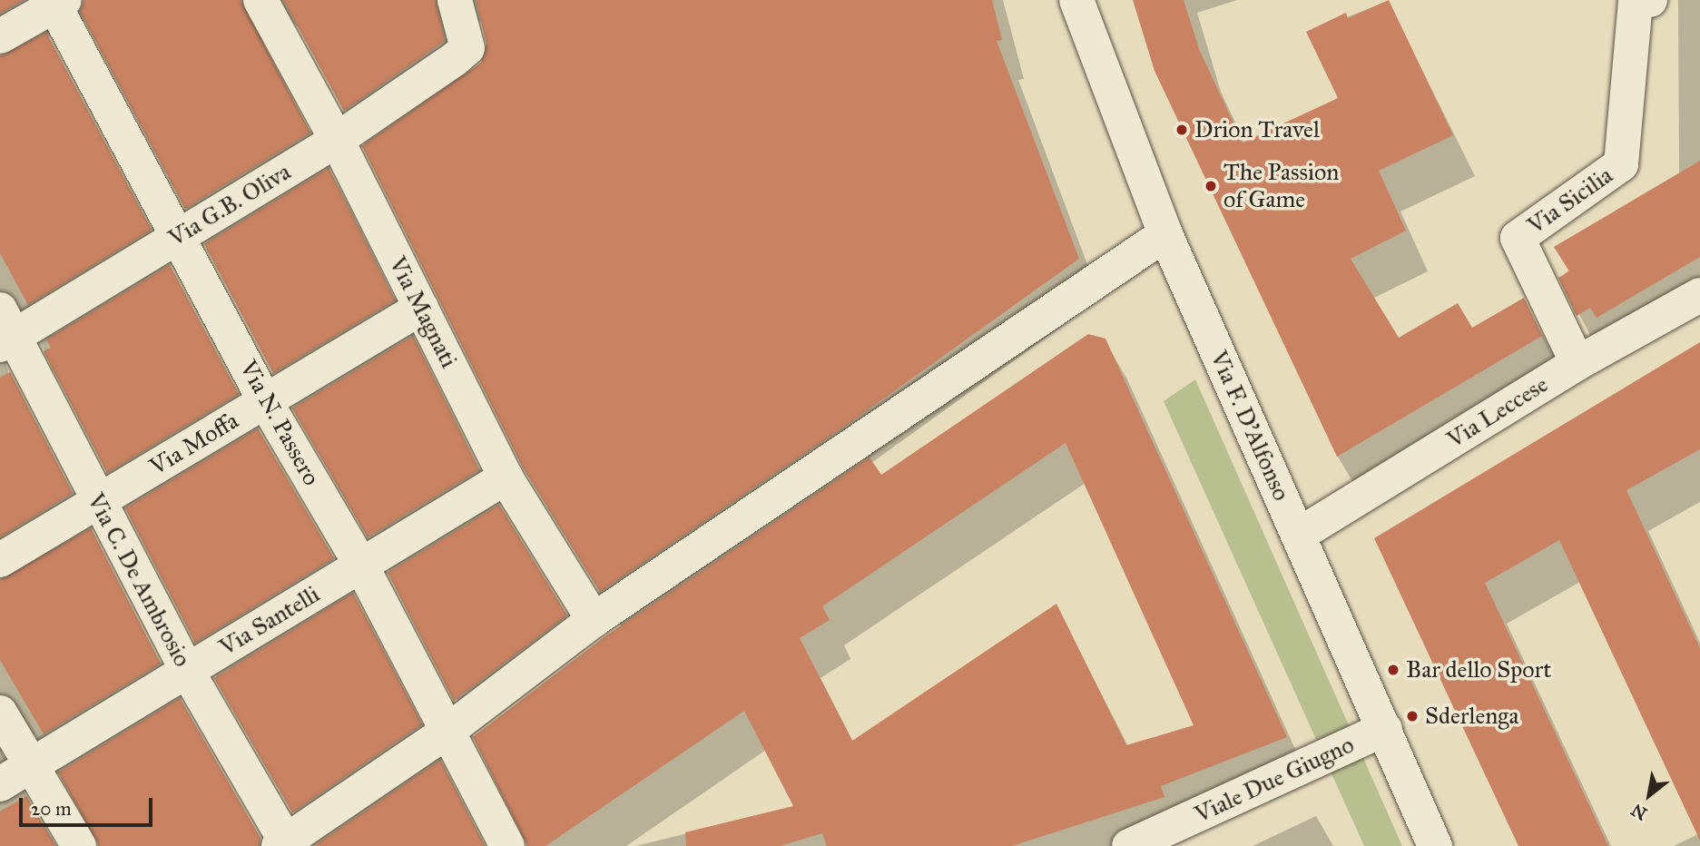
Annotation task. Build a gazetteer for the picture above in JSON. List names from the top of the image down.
{
  "streets": {
    "street": [
      "Via Sicilia",
      "Via G.B. Oliva",
      "Via Magnati",
      "Via Leccese",
      "Via N. Passero",
      "Via F. D'Alfonso",
      "Via Moffa",
      "Via C. De Ambrosio",
      "Via Santelli",
      "Viale Due Giugno"
    ]
  },
  "crossings": [
    ["Via Sicilia", "Via Leccese"],
    ["Via G.B. Oliva", "Via Magnati"],
    ["Via G.B. Oliva", "Via N. Passero"],
    ["Via G.B. Oliva", "Via C. De Ambrosio"],
    ["Via Magnati", "Via Moffa"],
    ["Via Magnati", "Via Santelli"],
    ["Via Leccese", "Via F. D'Alfonso"],
    ["Via N. Passero", "Via Moffa"],
    ["Via N. Passero", "Via Santelli"],
    ["Via F. D'Alfonso", "Viale Due Giugno"],
    ["Via Moffa", "Via C. De Ambrosio"],
    ["Via C. De Ambrosio", "Via Santelli"]
  ],
  "places": [
    "Drion Travel",
    "The Passion of Game",
    "Bar dello Sport",
    "Sderlenga"
  ],
  "scale_bar": "20 m",
  "north": "bottom left"
}
